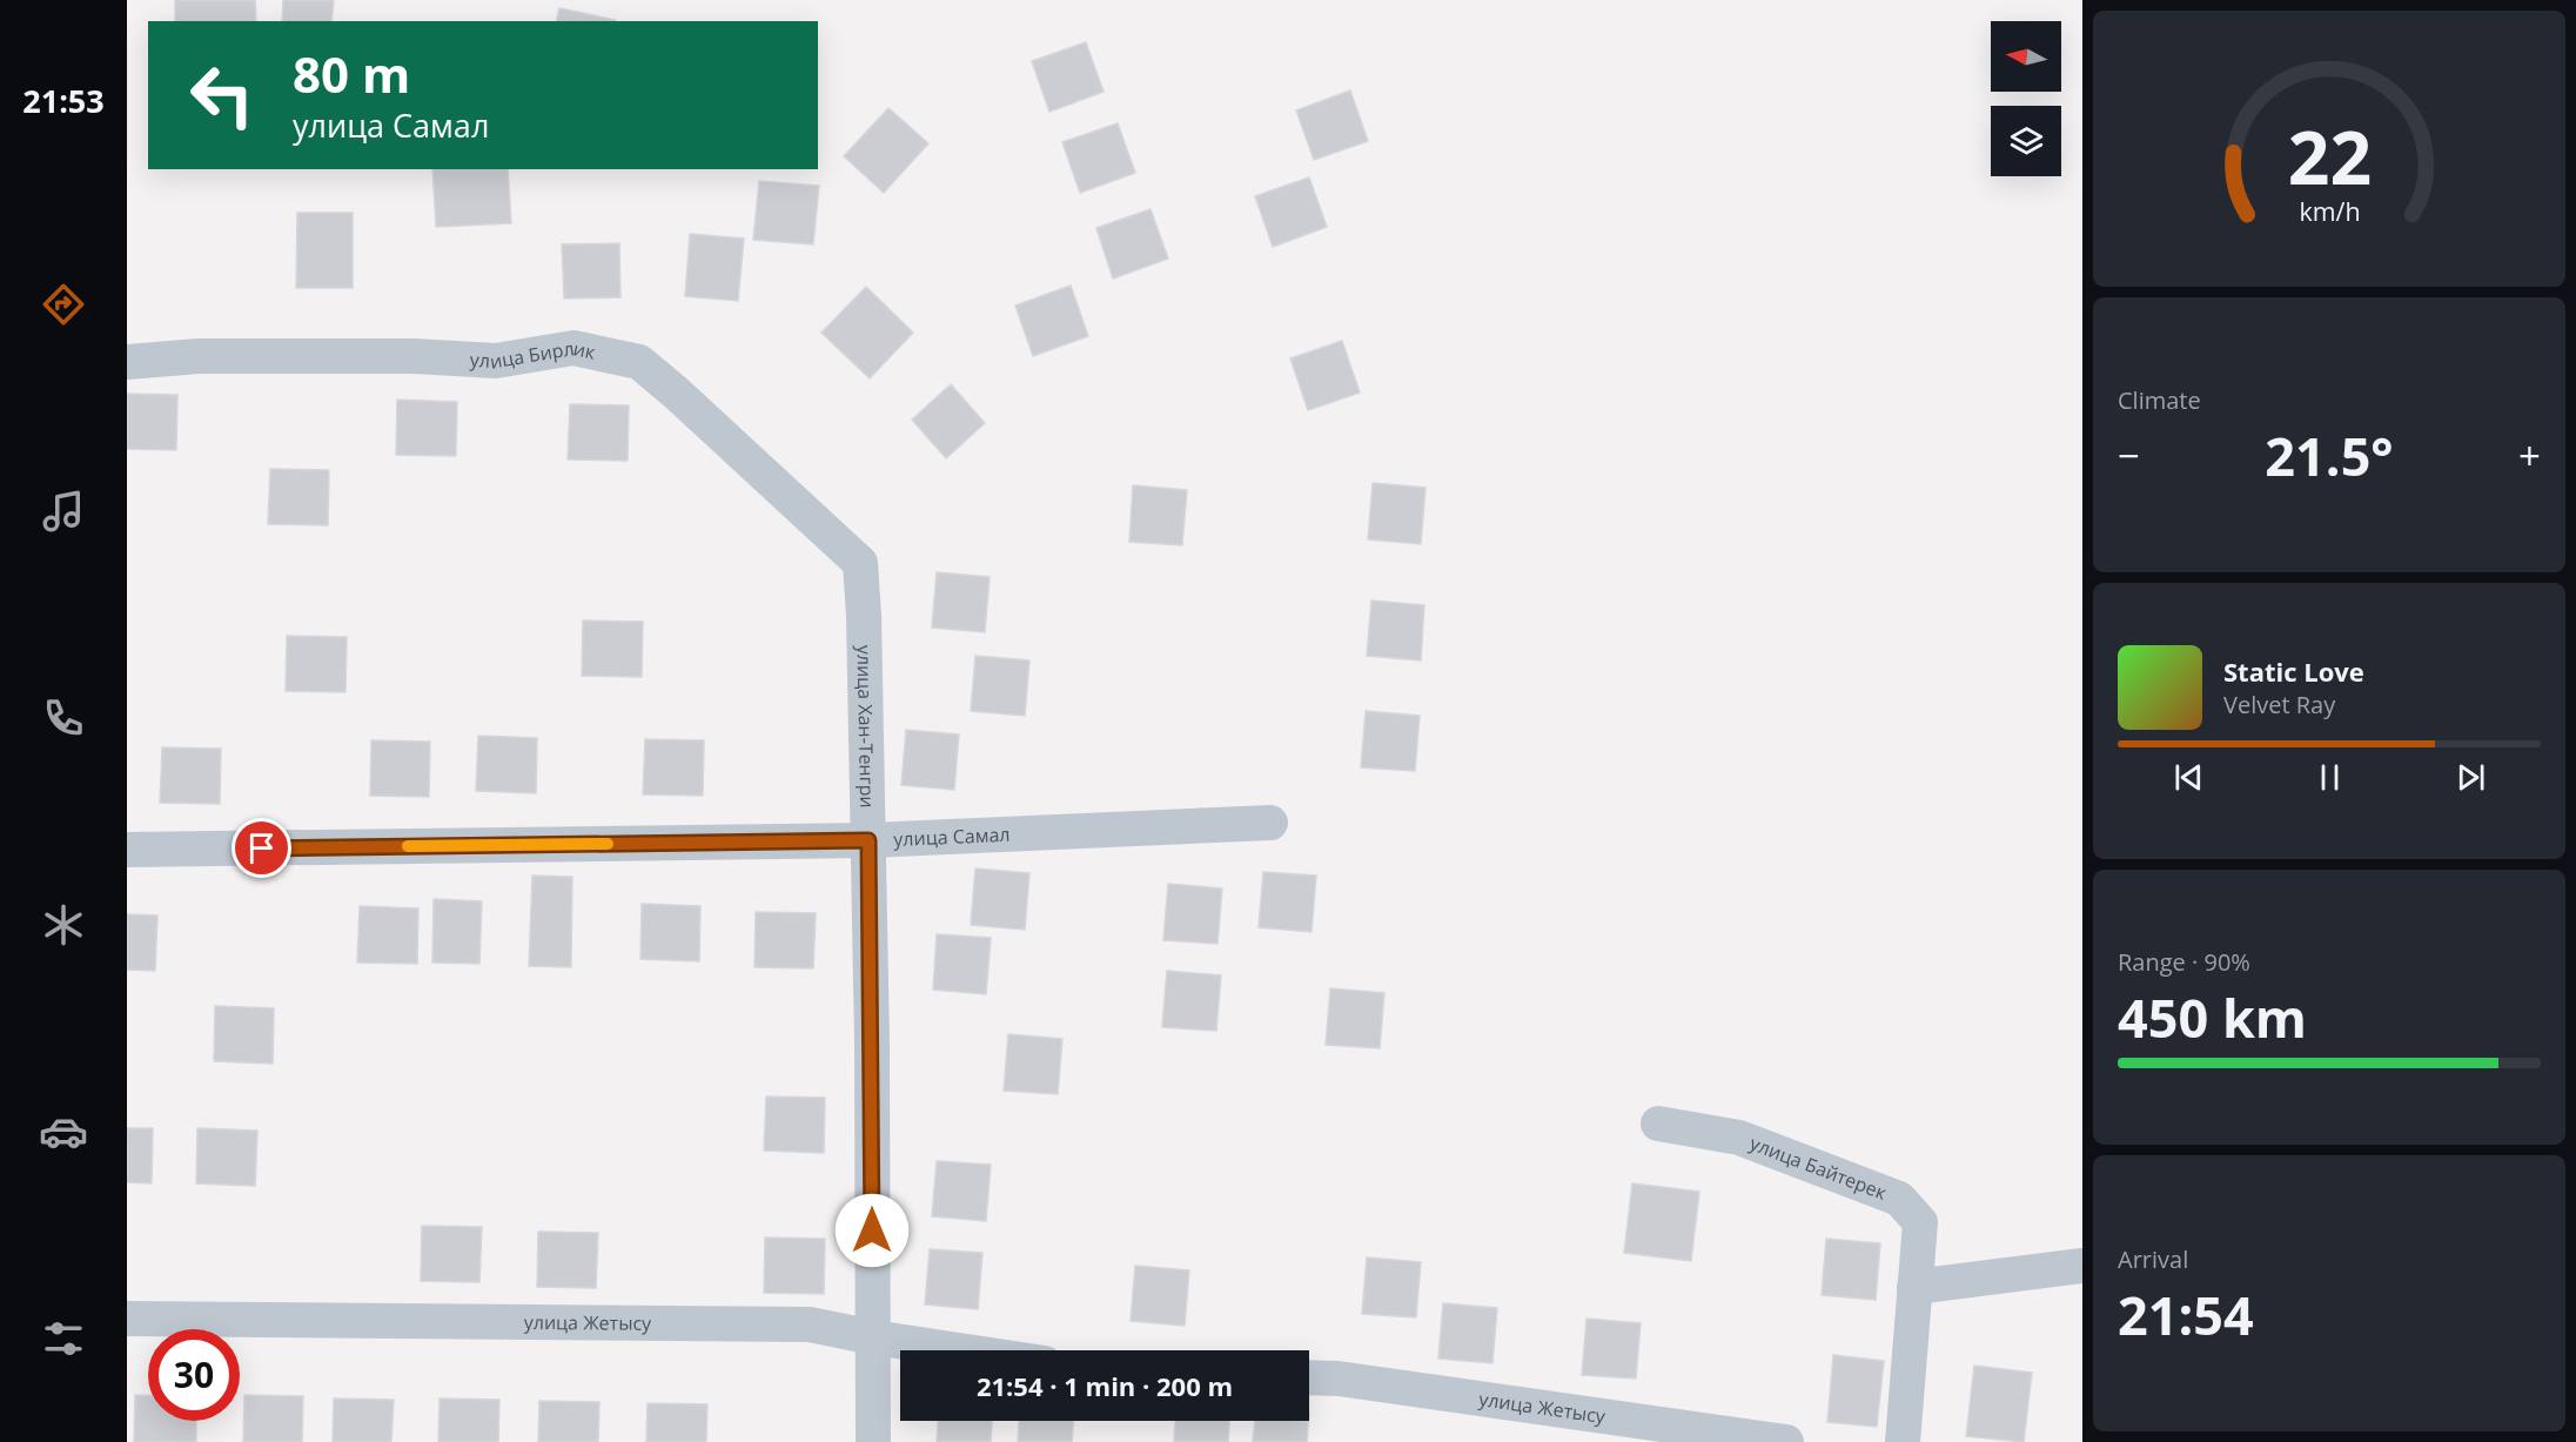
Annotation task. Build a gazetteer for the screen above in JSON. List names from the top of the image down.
{
  "streets": {
    "street": [
      "улица Бирлик",
      "улица Хан-Тенгри",
      "улица Самал",
      "улица Байтерек",
      "улица Жетысу"
    ]
  },
  "crossings": [
    ["улица Бирлик", "улица Хан-Тенгри"],
    ["улица Хан-Тенгри", "улица Самал"],
    ["улица Хан-Тенгри", "улица Жетысу"]
  ],
  "north": "left",
  "page": {
    "tabs": "21:53",
    "turn": ["80 m", "улица Самал"],
    "tile": [
      "Climate",
      ["Range · 90%", "450 km"],
      ["Arrival", "21:54"]
    ],
    "heat": ["−", "21.5°", "+"],
    "song": ["Static Love", "Velvet Ray"],
    "limit": "30",
    "trip": "21:54 · 1 min · 200 m",
    "gauge": ["22", "km/h"]
  }
}
